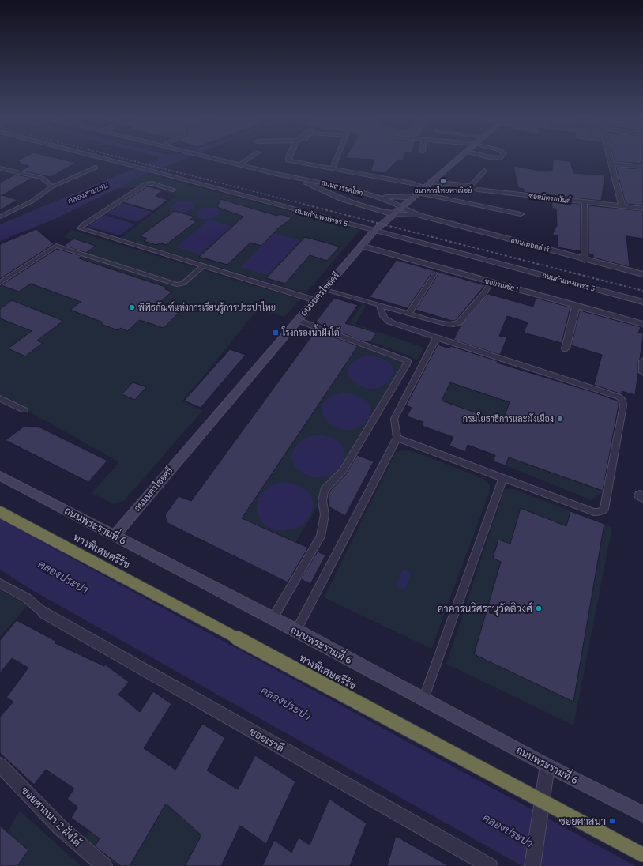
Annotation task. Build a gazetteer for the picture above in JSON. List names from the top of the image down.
{
  "streets": {
    "highway": ["ทางพิเศษศรีรัช"],
    "main road": ["ถนนนครไชยศรี", "ถนนพระรามที่ 6"],
    "street": [
      "ถนนสวรรคโลก",
      "ซอยมิตรอนันต์",
      "ถนนกำแพงเพชร 5",
      "ถนนเทอดดำริ",
      "ซอยรณชัย 1",
      "ซอยเรวดี",
      "ซอยศาสนา 2 ฝั่งใต้"
    ]
  },
  "crossings": [
    ["ถนนสวรรคโลก", "ถนนเทอดดำริ"],
    ["ถนนสวรรคโลก", "ถนนนครไชยศรี"],
    ["ถนนกำแพงเพชร 5", "ถนนนครไชยศรี"],
    ["ถนนเทอดดำริ", "ถนนนครไชยศรี"],
    ["ซอยรณชัย 1", "ถนนนครไชยศรี"],
    ["ถนนนครไชยศรี", "ถนนพระรามที่ 6"]
  ],
  "water": ["คลองสามเสน", "คลองประปา"],
  "places": {
    "other": [
      "ธนาคารไทยพาณิชย์",
      "พิพิธภัณฑ์แห่งการเรียนรู้การประปาไทย",
      "กรมโยธาธิการและผังเมือง",
      "อาคารนริศรานุวัดติวงศ์"
    ],
    "transit": ["โรงกรองน้ำฝั่งใต้", "ซอยศาสนา"]
  }
}
